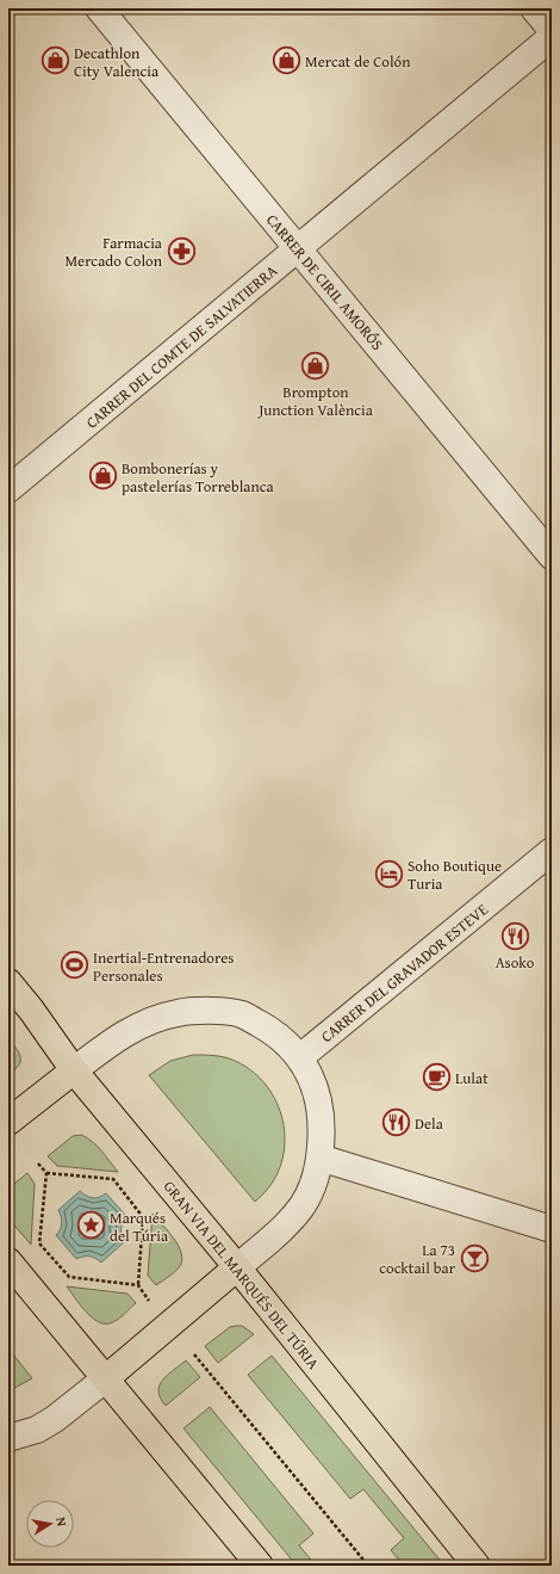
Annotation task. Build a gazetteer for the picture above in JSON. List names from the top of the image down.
{
  "streets": {
    "main road": ["GRAN VIA DEL MARQUÉS DEL TÚRIA"],
    "street": ["CARRER DE CIRIL AMORÓS", "CARRER DEL COMTE DE SALVATIERRA", "CARRER DEL GRAVADOR ESTEVE"]
  },
  "crossings": [
    ["CARRER DE CIRIL AMORÓS", "CARRER DEL COMTE DE SALVATIERRA"]
  ],
  "places": {
    "shop": [
      "Decathlon City Valencia",
      "Mercat de Colón",
      "Brompton Junction València",
      "Bombonerías y pastelerías Torreblanca"
    ],
    "pharmacy": ["Farmacia Mercado Colon"],
    "hotel": ["Soho Boutique Turia"],
    "restaurant": ["Asoko", "Dela"],
    "sports": ["Inertial-Entrenadores Personales"],
    "cafe": ["Lulat"],
    "place": ["Marqués del Túria"],
    "bar": ["La 73 cocktail bar"]
  },
  "north": "right"
}
